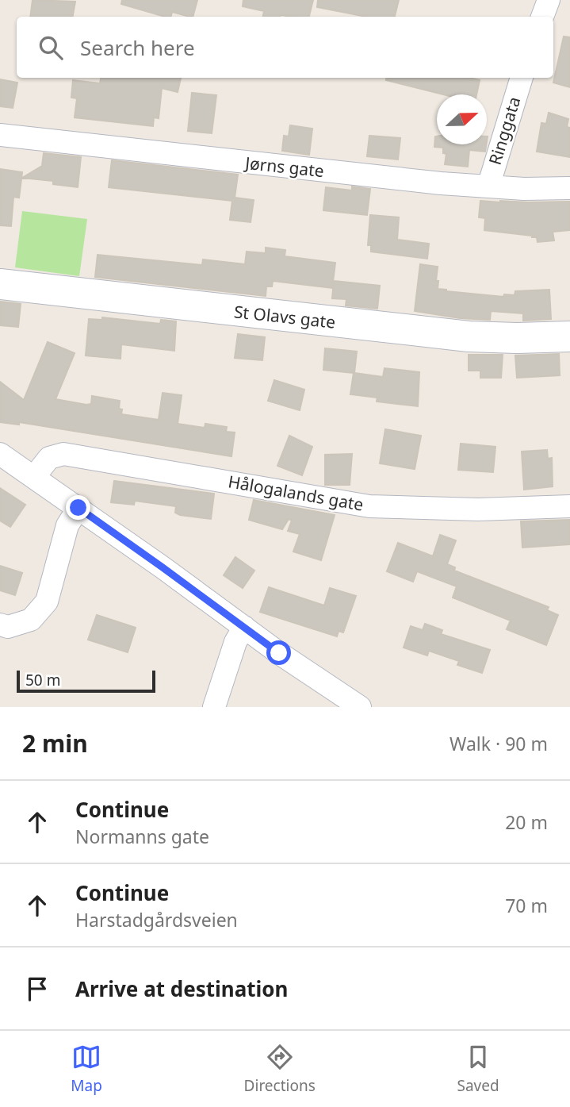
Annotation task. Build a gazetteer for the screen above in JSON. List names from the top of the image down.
{
  "streets": {
    "street": [
      "Ringgata",
      "Jørns gate",
      "St Olavs gate",
      "Hålogalands gate"
    ]
  },
  "crossings": [
    ["Ringgata", "Jørns gate"]
  ],
  "scale_bar": "50 m",
  "north": "right",
  "page": {
    "search": "Search here",
    "scale": "50 m",
    "heading": ["2 min", "Walk · 90 m"],
    "list": [
      ["Continue", "Normanns gate", "20 m"],
      ["Continue", "Harstadgårdsveien", "70 m"],
      "Arrive at destination"
    ],
    "nav": ["Map", "Directions", "Saved"]
  }
}
